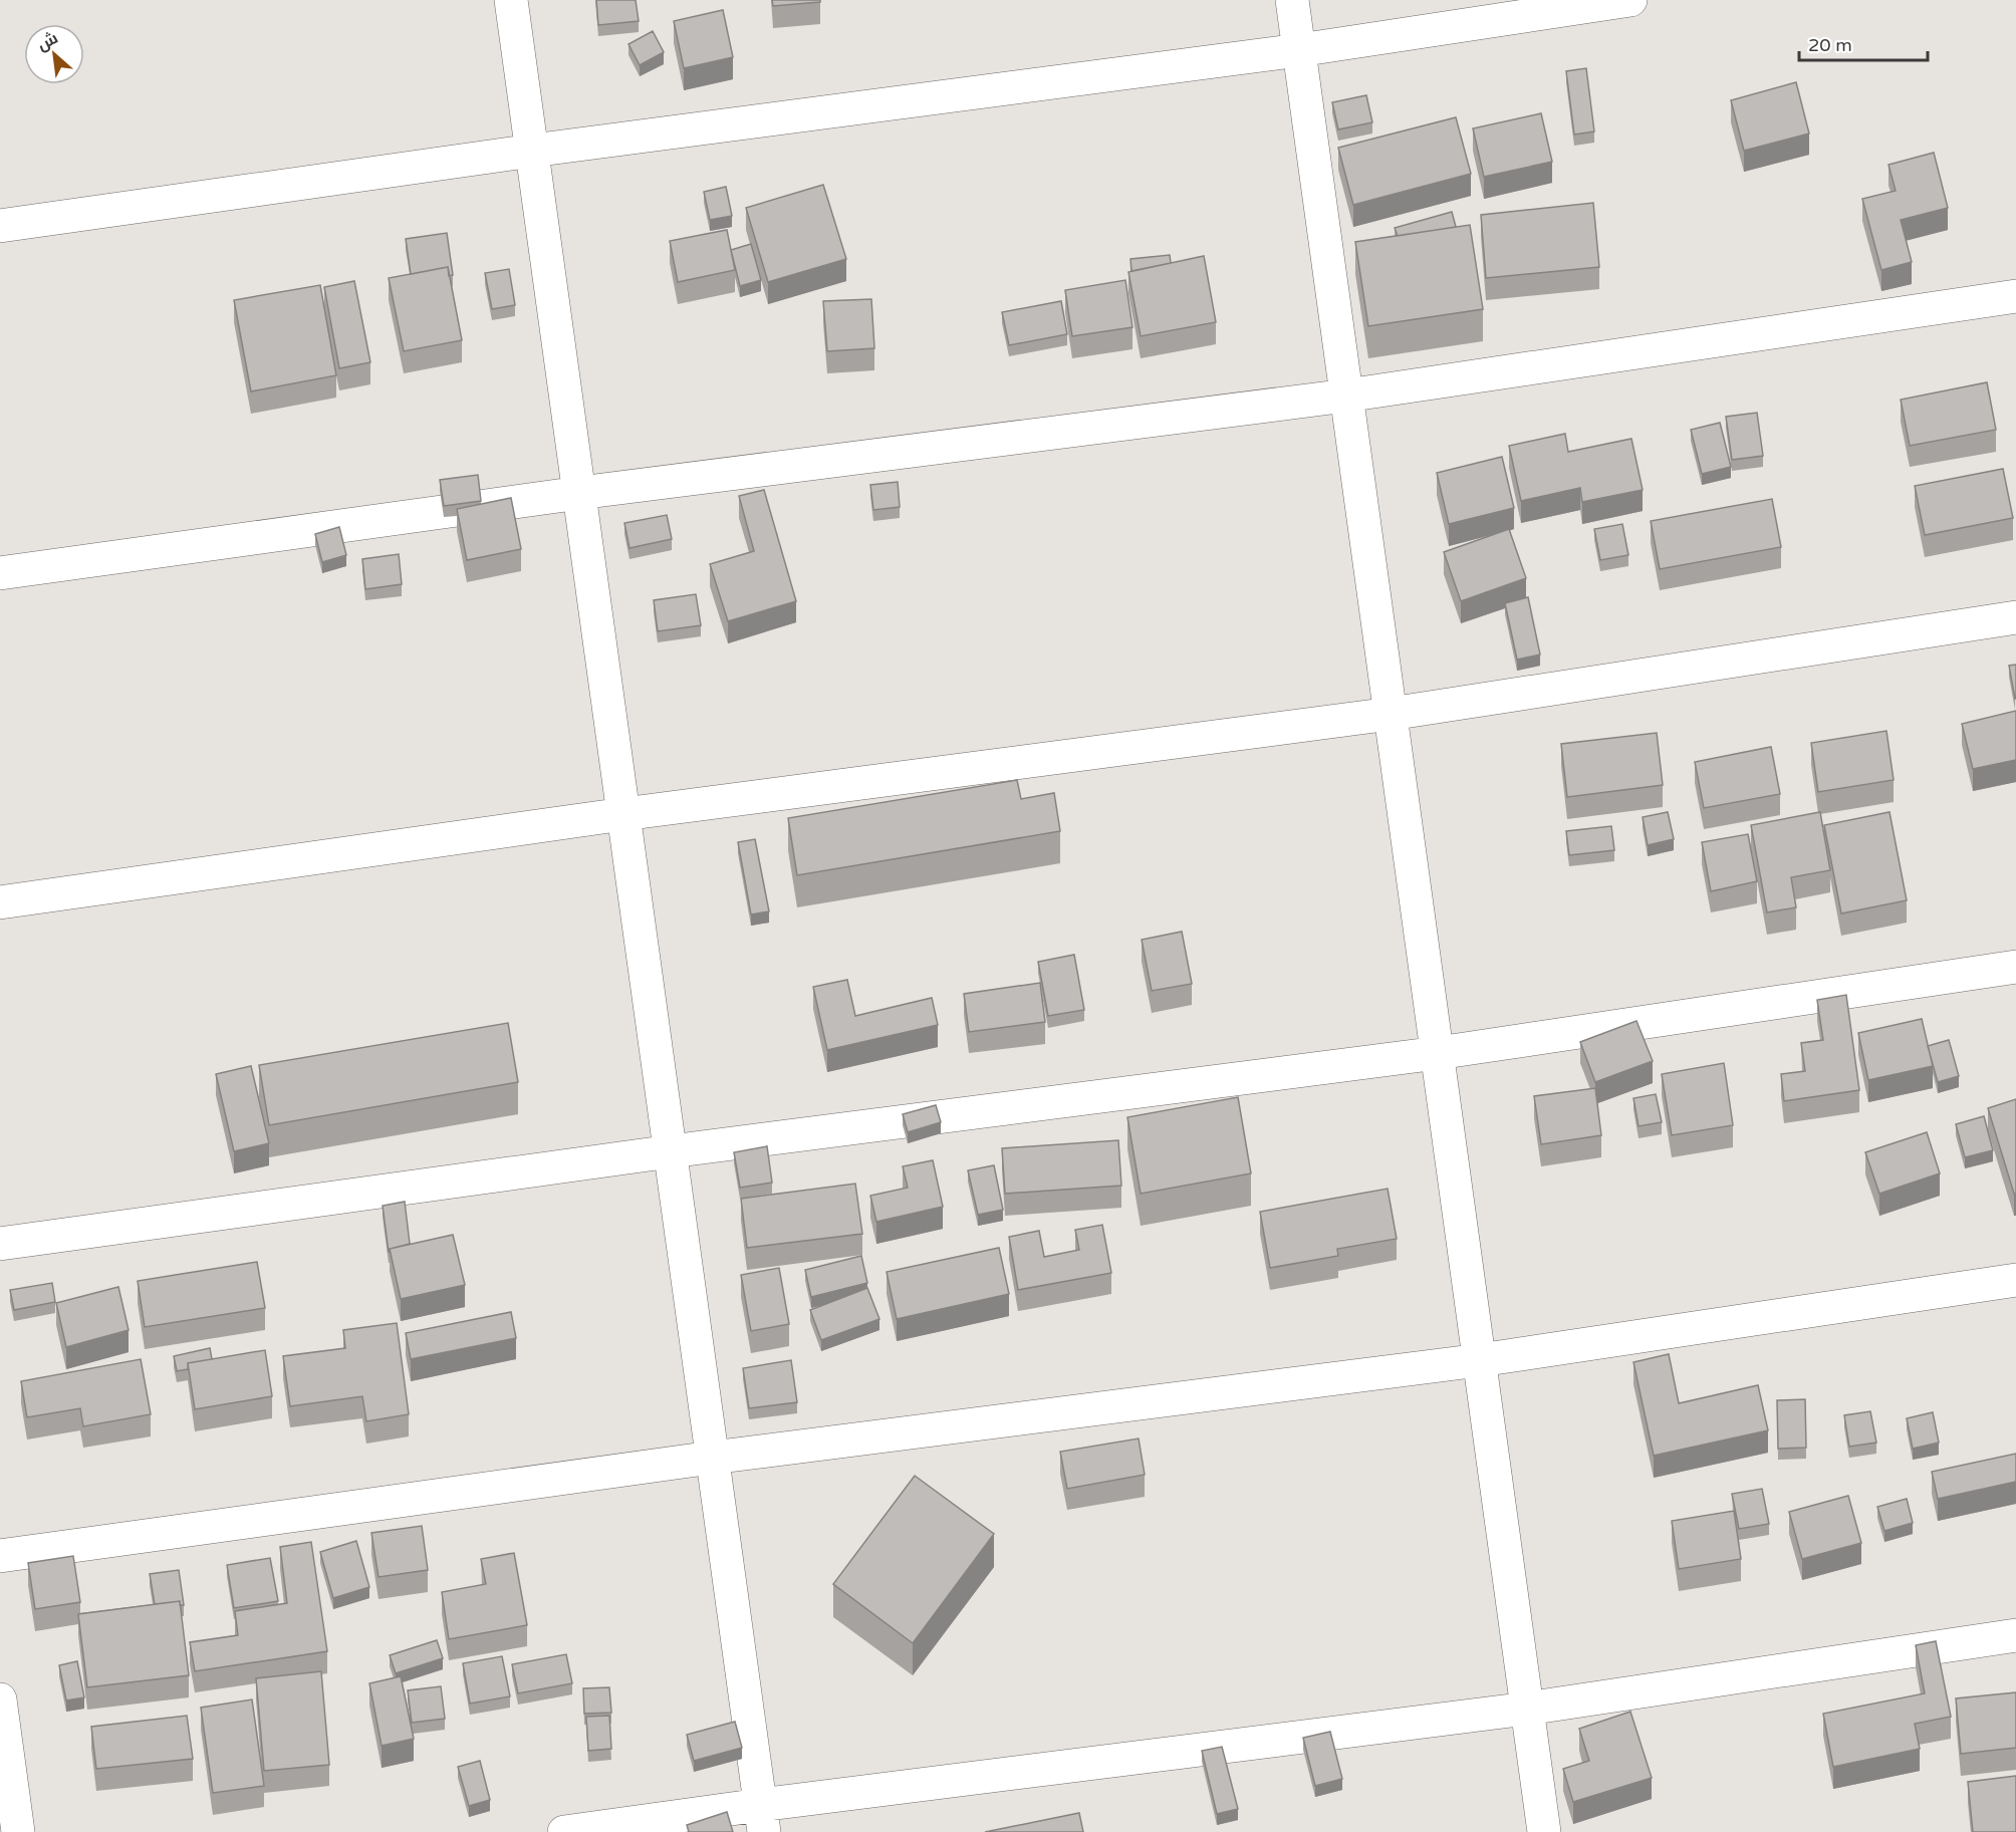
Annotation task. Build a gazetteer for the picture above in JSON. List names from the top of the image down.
{
  "scale_bar": "20 m",
  "north": "top left"
}
